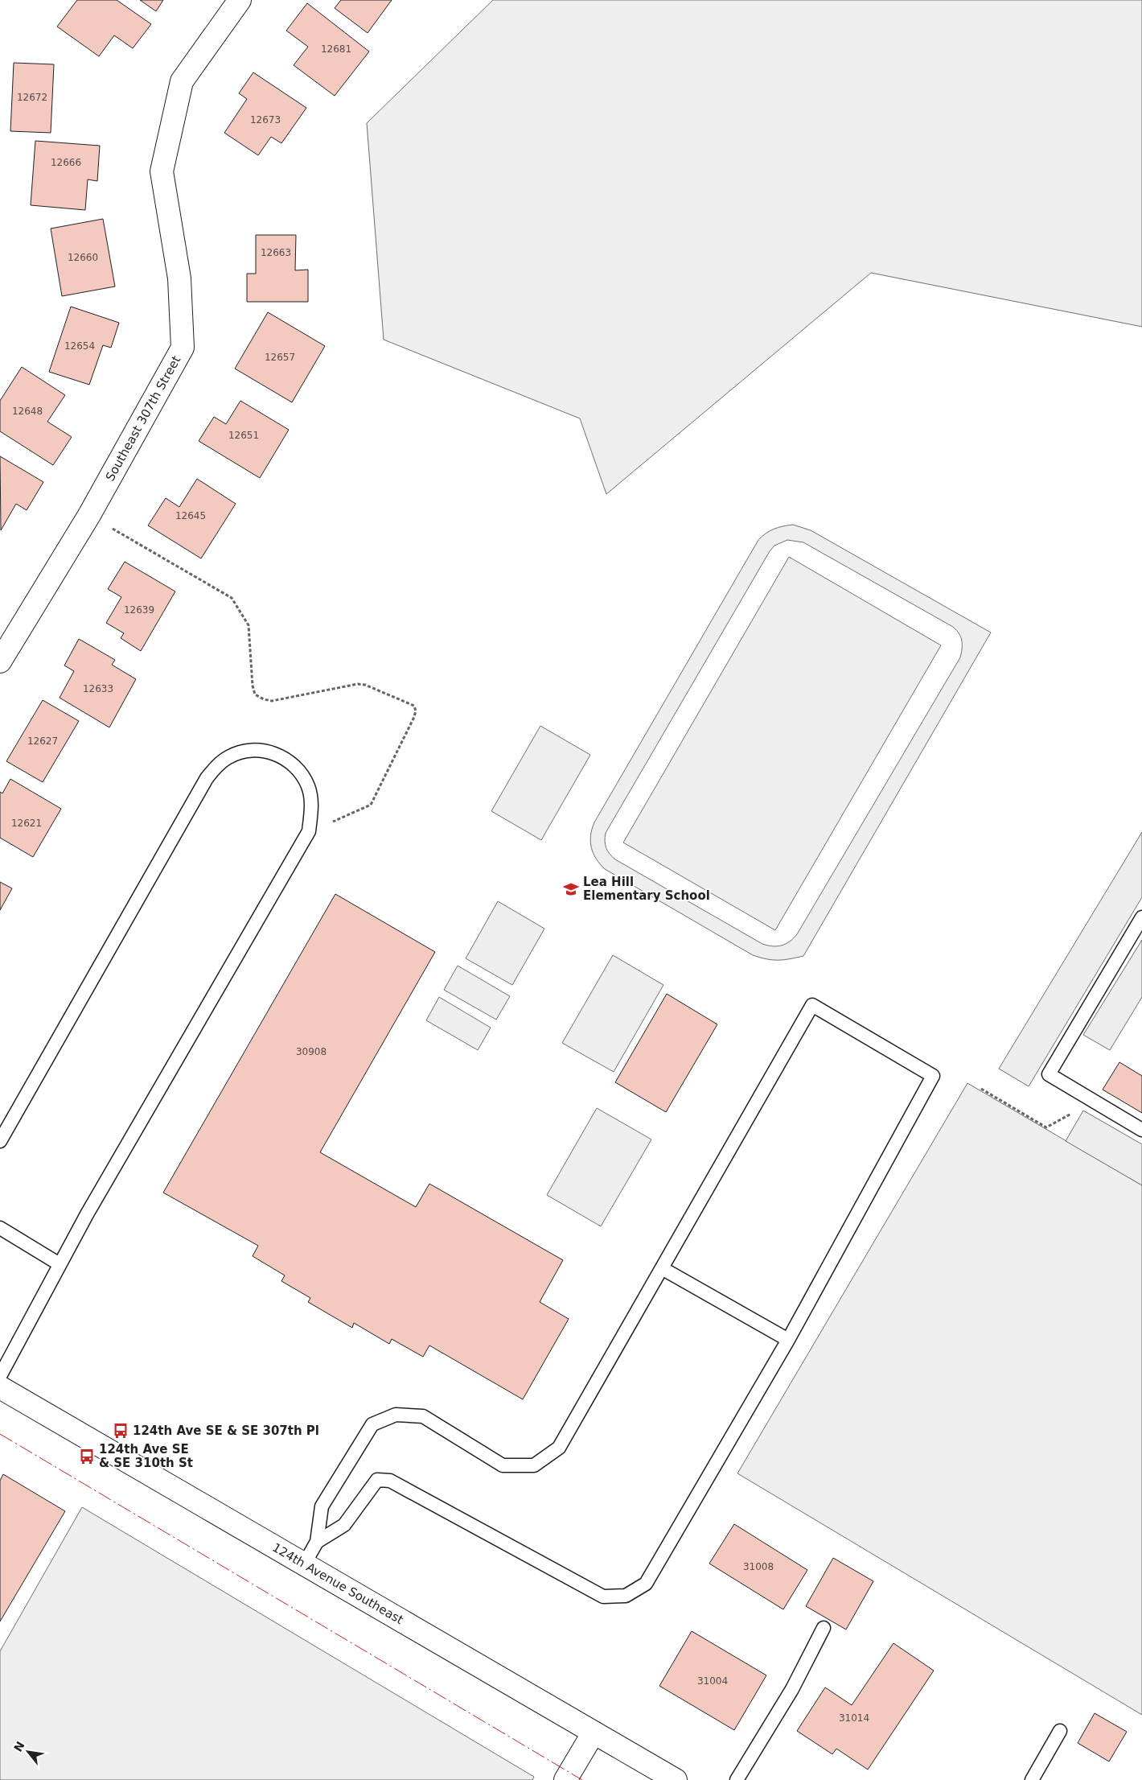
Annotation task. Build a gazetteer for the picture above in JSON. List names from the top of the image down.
{
  "streets": {
    "street": ["Southeast 307th Street", "124th Avenue Southeast"]
  },
  "places": {
    "school or university": ["Lea Hill Elementary School"],
    "bus stop": ["124th Ave SE & SE 307th Pl", "124th Ave SE & SE 310th St"]
  },
  "house_numbers": [
    "12681",
    "12672",
    "12673",
    "12666",
    "12663",
    "12660",
    "12654",
    "12657",
    "12648",
    "12651",
    "12645",
    "12639",
    "12633",
    "12627",
    "12621",
    "30908",
    "31008",
    "31004",
    "31014"
  ],
  "north": "top left"
}
